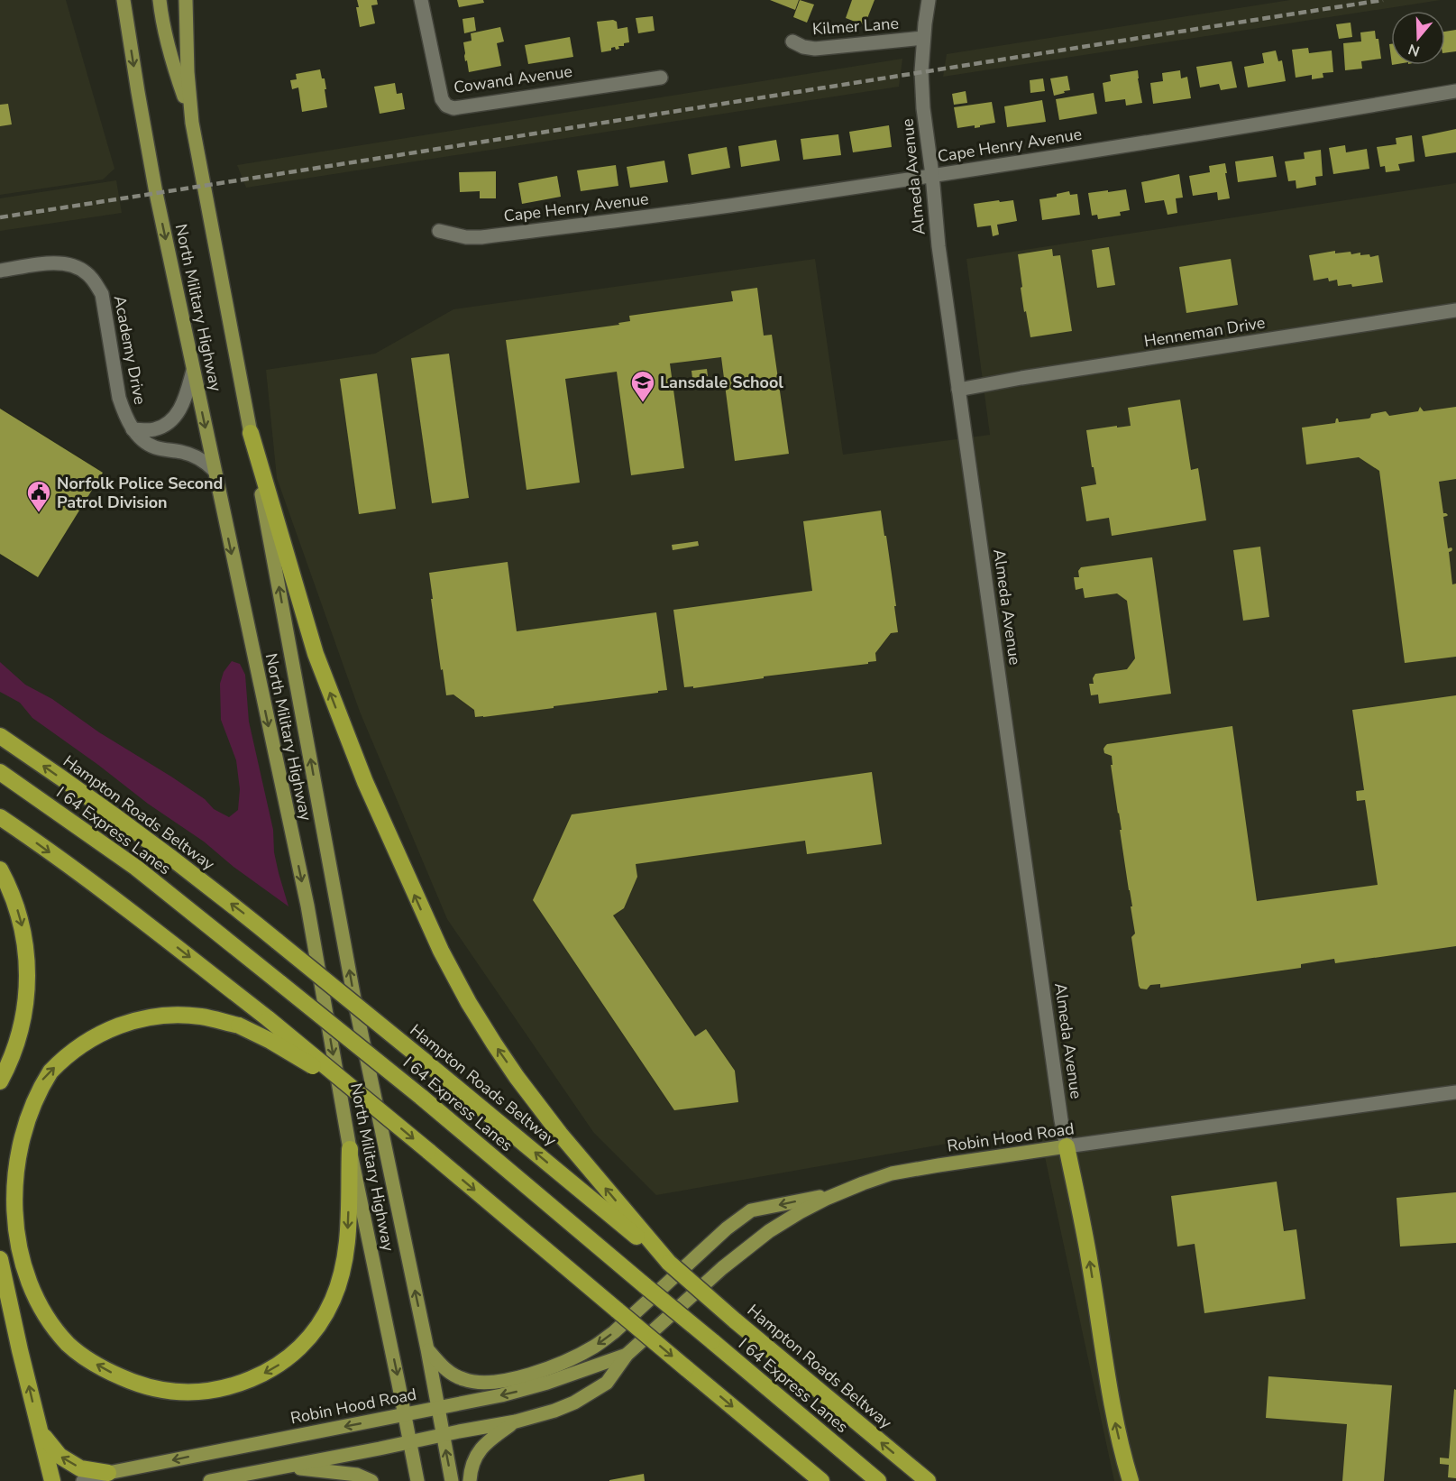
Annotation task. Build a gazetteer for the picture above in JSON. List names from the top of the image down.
{
  "streets": {
    "highway": ["Hampton Roads Beltway", "I 64 Express Lanes"],
    "main road": ["North Military Highway", "Robin Hood Road"],
    "street": [
      "Kilmer Lane",
      "Cowand Avenue",
      "Cape Henry Avenue",
      "Almeda Avenue",
      "Henneman Drive",
      "Academy Drive"
    ]
  },
  "crossings": [
    ["Kilmer Lane", "Almeda Avenue"],
    ["Cape Henry Avenue", "Almeda Avenue"],
    ["Almeda Avenue", "Henneman Drive"],
    ["Almeda Avenue", "Robin Hood Road"],
    ["North Military Highway", "Academy Drive"],
    ["North Military Highway", "Robin Hood Road"]
  ],
  "places": {
    "school or university": ["Lansdale School"],
    "public building": ["Norfolk Police Second Patrol Division"]
  },
  "north": "bottom"
}
